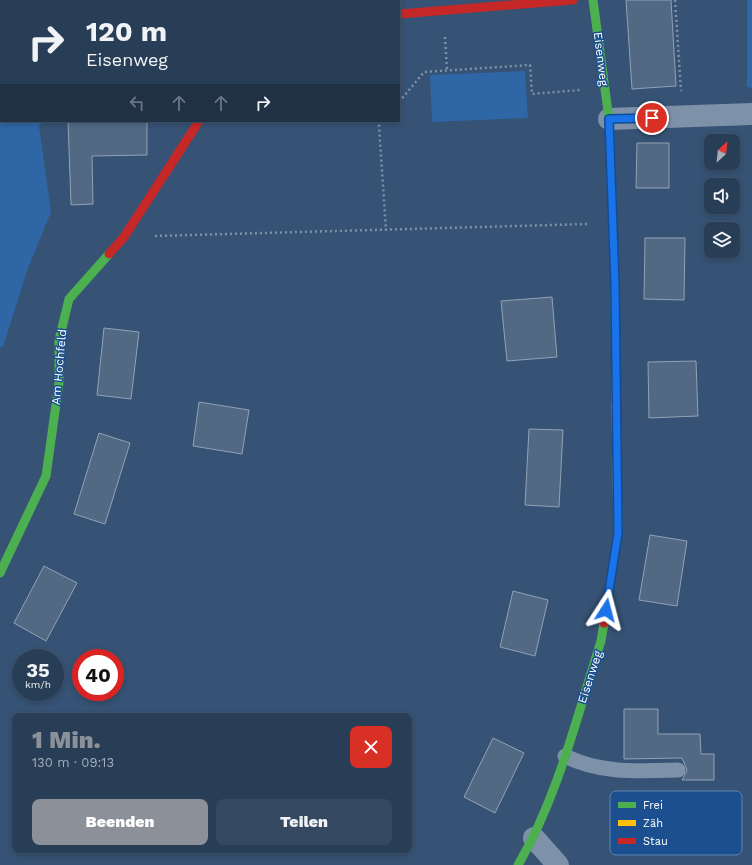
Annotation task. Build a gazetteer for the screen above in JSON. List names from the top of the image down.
{
  "streets": {
    "street": ["Eisenweg", "Am Hochfeld"]
  },
  "legend": ["Frei", "Zäh", "Stau"],
  "north": "top right",
  "page": {
    "turn": ["120 m", "Eisenweg"],
    "speed": "35 km/h",
    "limit": "40",
    "heading": ["1 Min.", "130 m · 09:13"],
    "buttons": ["Beenden", "Teilen"]
  }
}
